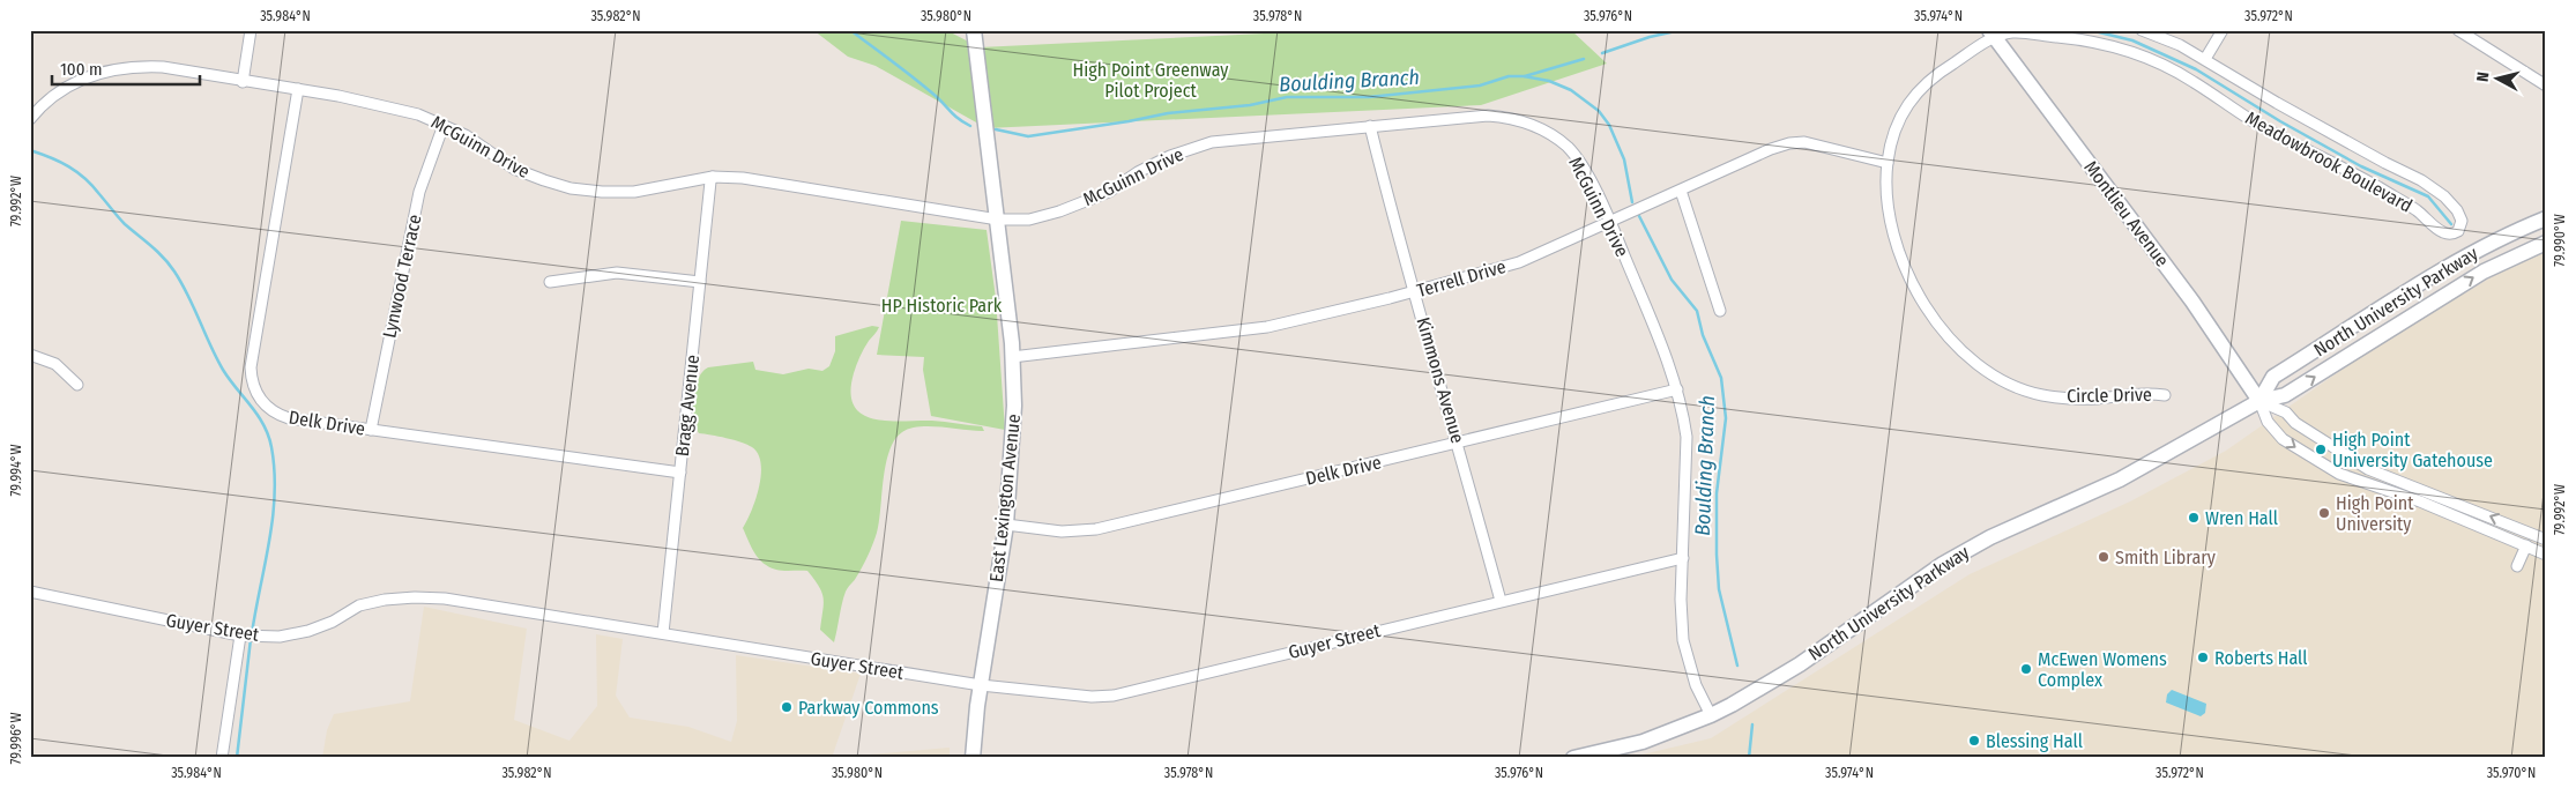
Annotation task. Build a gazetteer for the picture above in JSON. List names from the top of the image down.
{
  "streets": {
    "main road": ["Montlieu Avenue", "North University Parkway", "East Lexington Avenue"],
    "street": [
      "McGuinn Drive",
      "Meadowbrook Boulevard",
      "Lynwood Terrace",
      "Terrell Drive",
      "Kimmons Avenue",
      "Circle Drive",
      "Bragg Avenue",
      "Delk Drive",
      "Guyer Street"
    ]
  },
  "crossings": [
    ["McGuinn Drive", "Lynwood Terrace"],
    ["McGuinn Drive", "Terrell Drive"],
    ["McGuinn Drive", "North University Parkway"],
    ["McGuinn Drive", "Kimmons Avenue"],
    ["McGuinn Drive", "Bragg Avenue"],
    ["McGuinn Drive", "Delk Drive"],
    ["McGuinn Drive", "East Lexington Avenue"],
    ["McGuinn Drive", "Guyer Street"],
    ["Meadowbrook Boulevard", "Montlieu Avenue"],
    ["Meadowbrook Boulevard", "Circle Drive"],
    ["Montlieu Avenue", "North University Parkway"],
    ["Montlieu Avenue", "Circle Drive"],
    ["Lynwood Terrace", "Delk Drive"],
    ["Terrell Drive", "Kimmons Avenue"],
    ["Terrell Drive", "Circle Drive"],
    ["Terrell Drive", "East Lexington Avenue"],
    ["Kimmons Avenue", "Delk Drive"],
    ["Kimmons Avenue", "Guyer Street"],
    ["Bragg Avenue", "Delk Drive"],
    ["Bragg Avenue", "Guyer Street"],
    ["Delk Drive", "East Lexington Avenue"],
    ["East Lexington Avenue", "Guyer Street"]
  ],
  "water": ["Boulding Branch"],
  "parks": ["High Point Greenway Pilot Project", "HP Historic Park"],
  "places": [
    "High Point University Gatehouse",
    "High Point University",
    "Wren Hall",
    "Smith Library",
    "Roberts Hall",
    "McEwen Womens Complex",
    "Parkway Commons",
    "Blessing Hall"
  ],
  "scale_bar": "100 m",
  "north": "left",
  "coordinates": [
    "35.984°N",
    "35.982°N",
    "35.980°N",
    "35.978°N",
    "35.976°N",
    "35.974°N",
    "35.972°N",
    "79.992°W",
    "79.990°W",
    "79.994°W",
    "79.996°W",
    "35.970°N"
  ]
}
